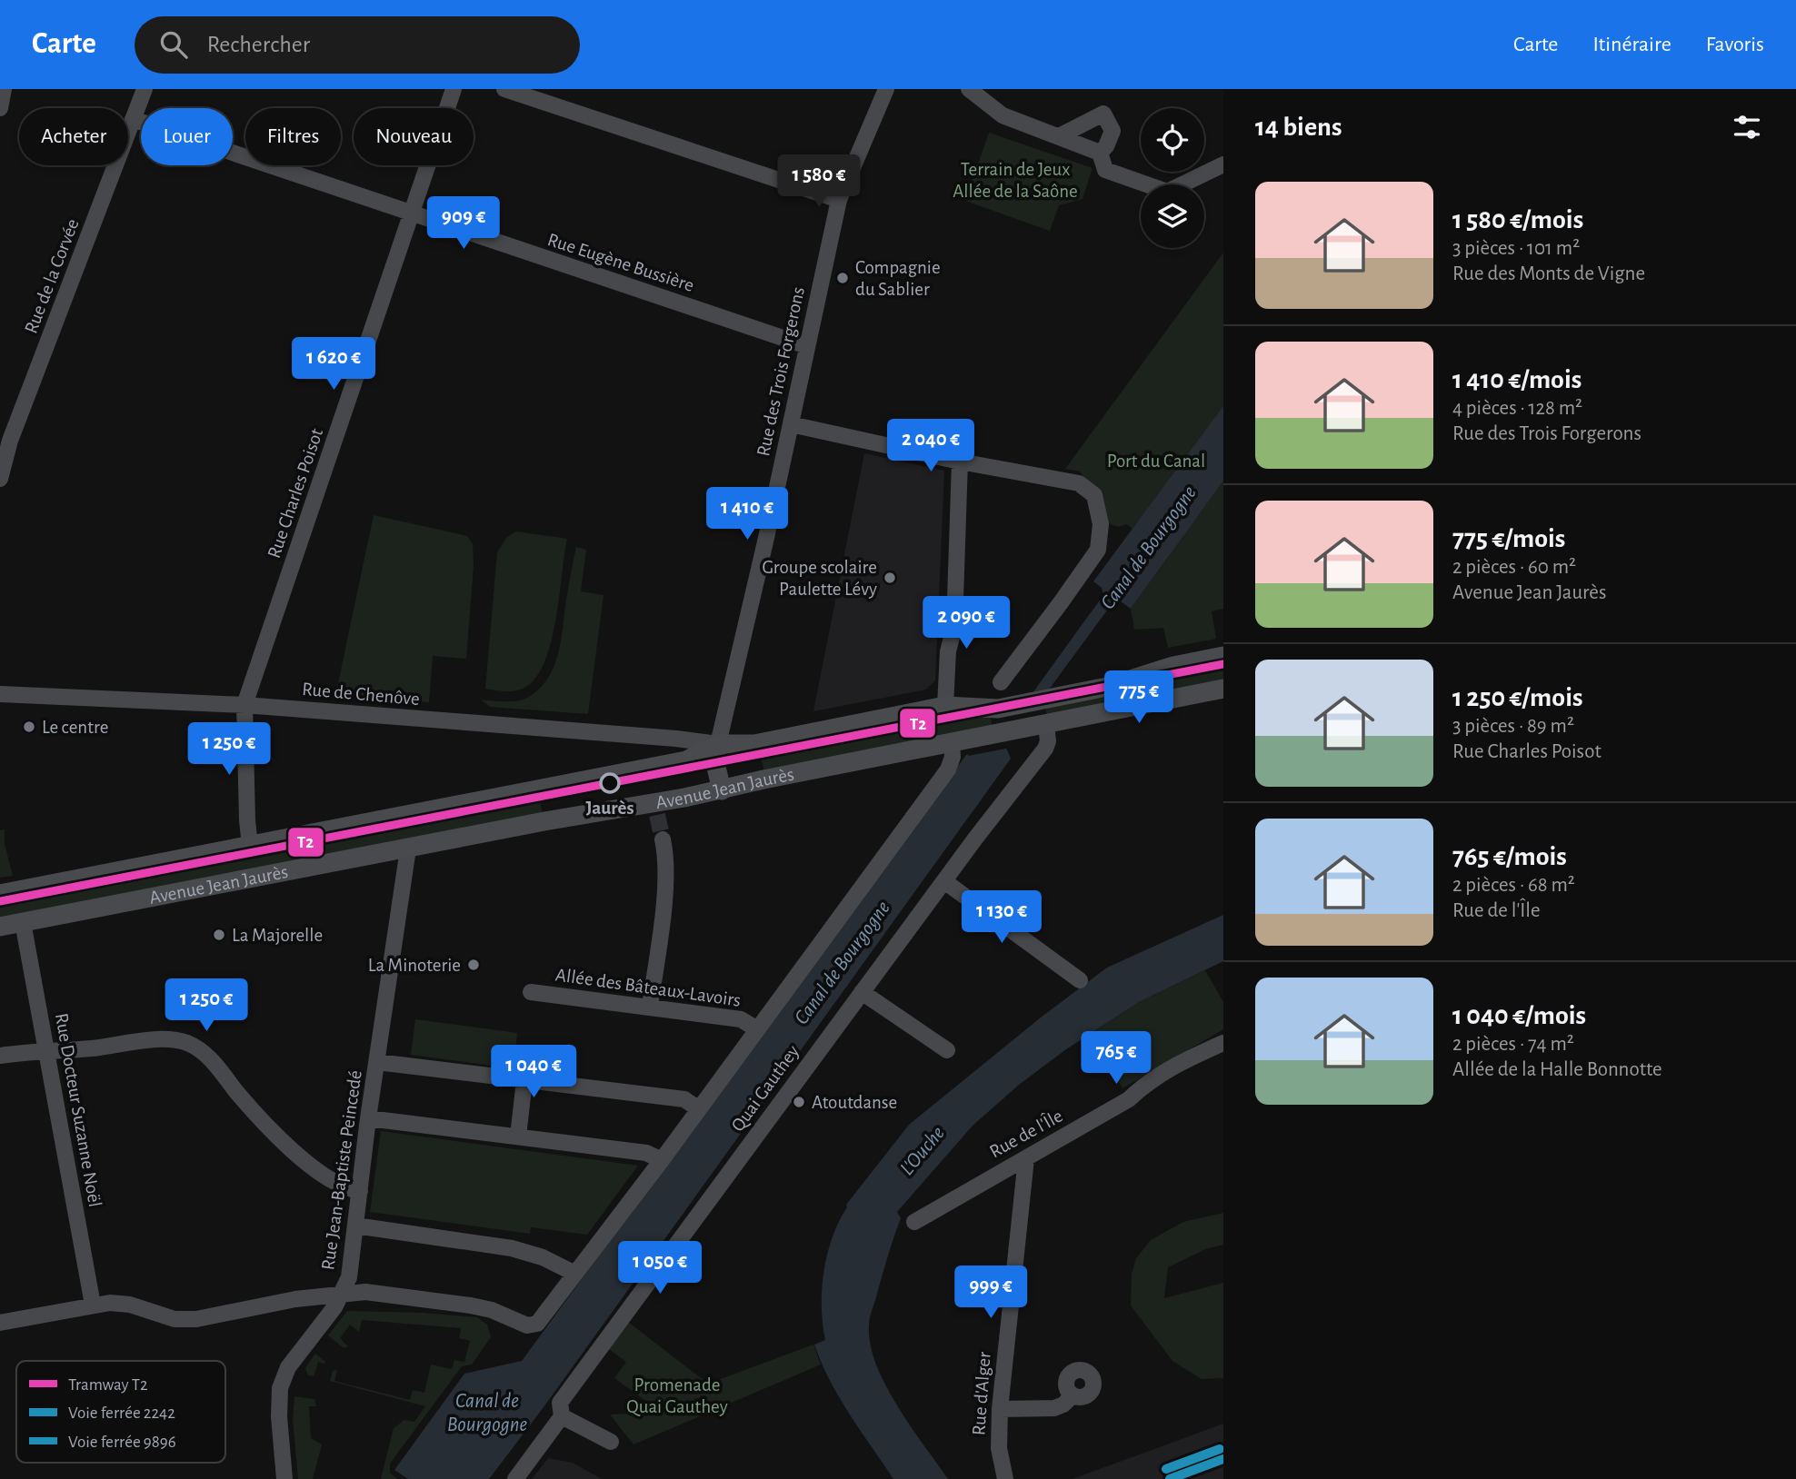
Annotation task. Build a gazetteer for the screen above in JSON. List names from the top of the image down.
{
  "streets": {
    "main road": ["Avenue Jean Jaurès"],
    "street": [
      "Rue Eugène Bussière",
      "Rue de la Corvée",
      "Rue des Trois Forgerons",
      "Rue Charles Poisot",
      "Rue de Chenôve",
      "Allée des Bâteaux-Lavoirs",
      "Quai Gauthey",
      "Rue Docteur Suzanne Noël",
      "Rue de l'Île",
      "Rue Jean-Baptiste Peincedé",
      "Rue d'Alger"
    ]
  },
  "crossings": [
    ["Rue Eugène Bussière", "Rue de la Corvée"],
    ["Rue Eugène Bussière", "Rue des Trois Forgerons"],
    ["Rue Eugène Bussière", "Rue Charles Poisot"],
    ["Rue des Trois Forgerons", "Rue de Chenôve"],
    ["Rue des Trois Forgerons", "Avenue Jean Jaurès"],
    ["Rue Charles Poisot", "Rue de Chenôve"],
    ["Rue Charles Poisot", "Avenue Jean Jaurès"],
    ["Rue de Chenôve", "Avenue Jean Jaurès"],
    ["Avenue Jean Jaurès", "Quai Gauthey"],
    ["Avenue Jean Jaurès", "Rue Docteur Suzanne Noël"],
    ["Avenue Jean Jaurès", "Rue Jean-Baptiste Peincedé"],
    ["Rue de l'Île", "Rue d'Alger"]
  ],
  "water": ["Canal de Bourgogne", "L'Ouche"],
  "parks": ["Terrain de Jeux Allée de la Saône", "Port du Canal", "Promenade Quai Gauthey"],
  "places": [
    "Compagnie du Sablier",
    "Groupe scolaire Paulette Lévy",
    "Le centre",
    "Jaurès",
    "La Majorelle",
    "La Minoterie",
    "Atoutdanse"
  ],
  "lines": ["tram line T2", "rail line 9896", "rail line 2242"],
  "legend": ["Tramway T2", "Voie ferrée 2242", "Voie ferrée 9896"],
  "page": {
    "header": "Carte",
    "search": "Rechercher",
    "nav": ["Carte", "Itinéraire", "Favoris"],
    "heading": "14 biens",
    "chip": [
      "Acheter",
      "Louer",
      "Filtres",
      "Nouveau"
    ],
    "price": [
      "1 580 €",
      "909 €",
      "1 620 €",
      "2 040 €",
      "1 410 €",
      "2 090 €",
      "775 €",
      "1 250 €",
      "1 130 €",
      "1 250 €",
      "765 €",
      "1 040 €",
      "1 050 €",
      "999 €"
    ],
    "list": [
      {
        "name": "1 580 €/mois",
        "note": "3 pièces · 101 m² · Rue des Monts de Vigne"
      },
      {
        "name": "1 410 €/mois",
        "note": "4 pièces · 128 m² · Rue des Trois Forgerons"
      },
      {
        "name": "775 €/mois",
        "note": "2 pièces · 60 m² · Avenue Jean Jaurès"
      },
      {
        "name": "1 250 €/mois",
        "note": "3 pièces · 89 m² · Rue Charles Poisot"
      },
      {
        "name": "765 €/mois",
        "note": "2 pièces · 68 m² · Rue de l'Île"
      },
      {
        "name": "1 040 €/mois",
        "note": "2 pièces · 74 m² · Allée de la Halle Bonnotte"
      }
    ]
  }
}
